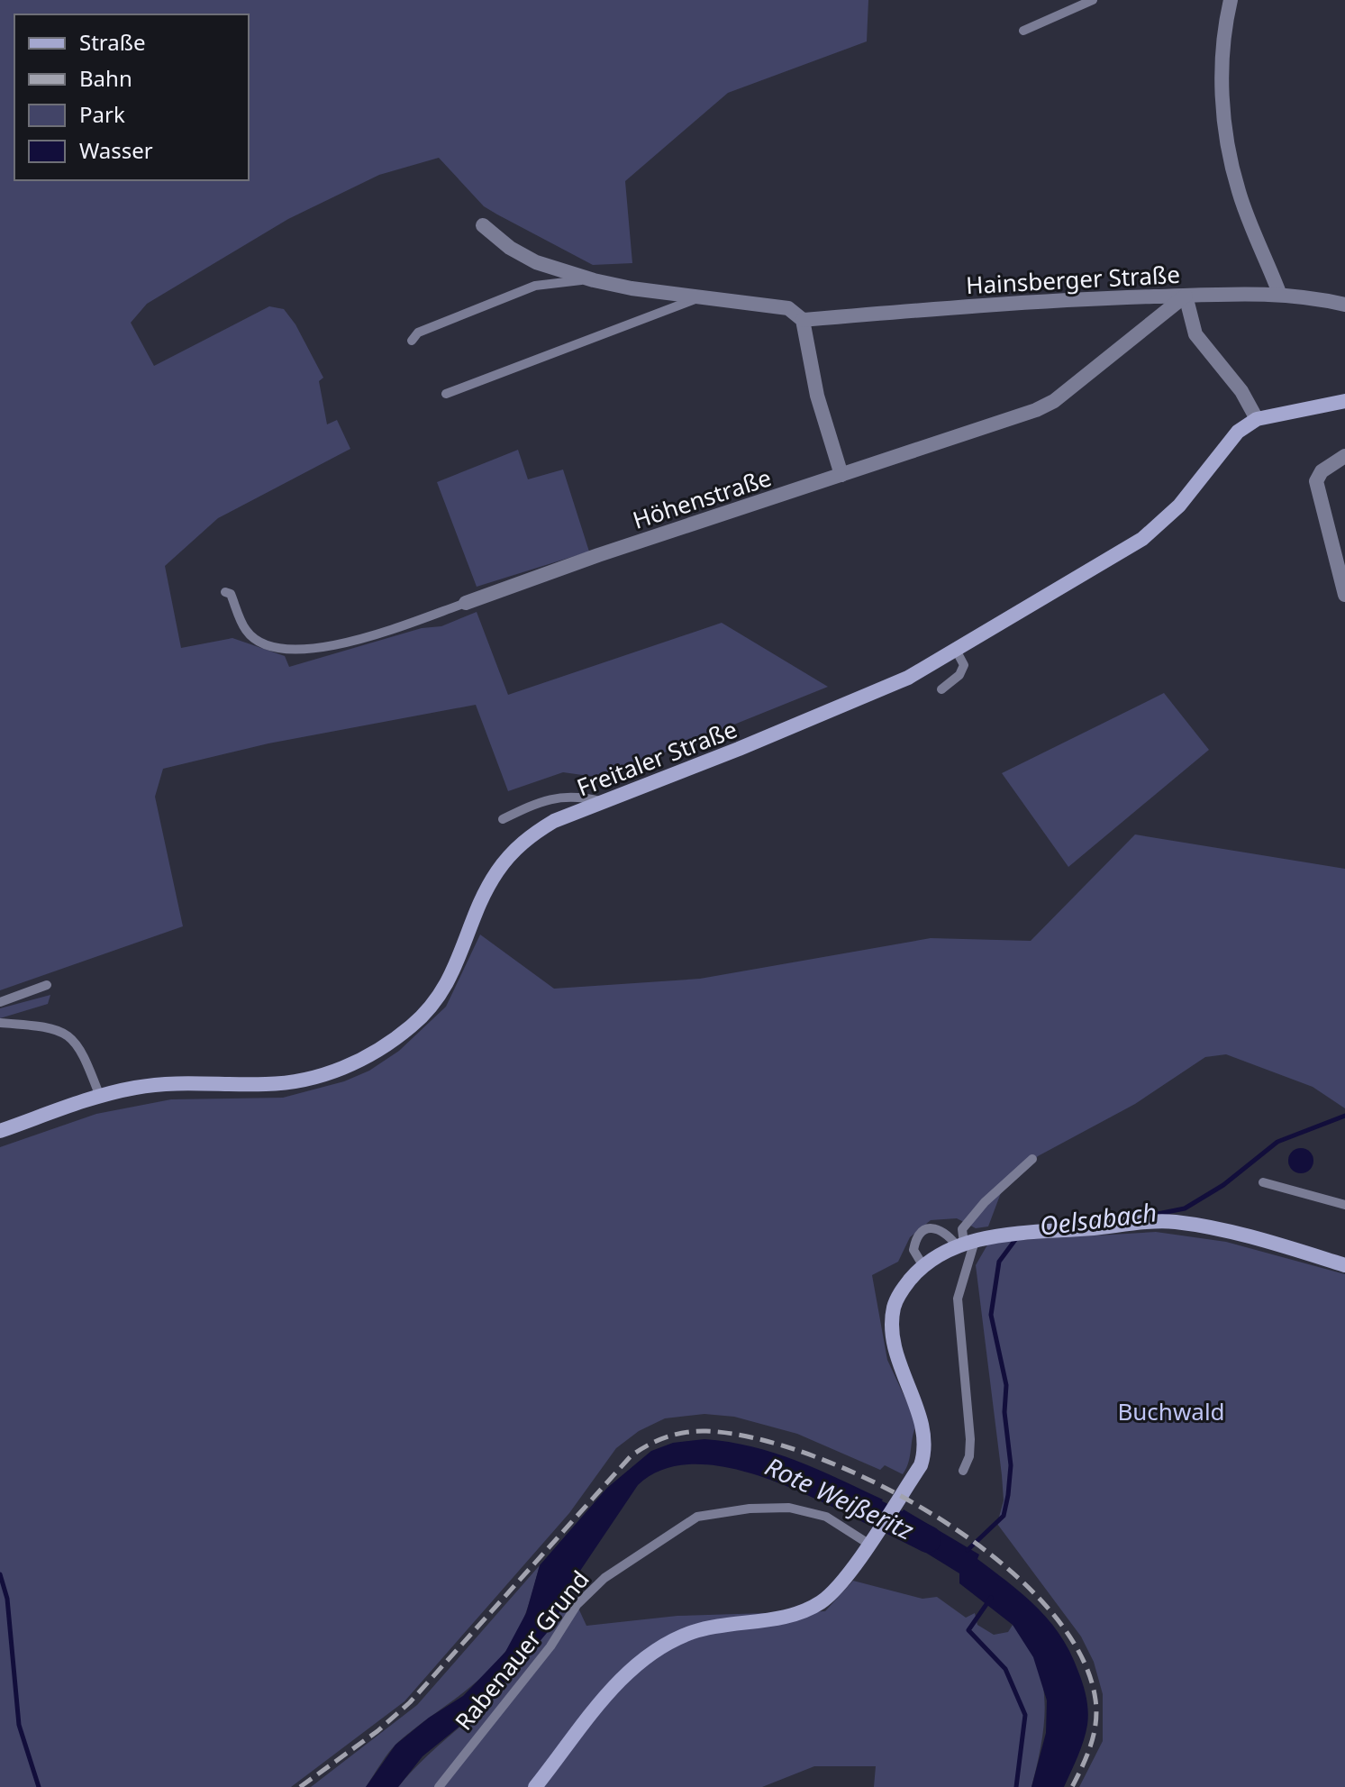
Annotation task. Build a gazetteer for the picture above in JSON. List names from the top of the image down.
{
  "streets": {
    "main road": ["Freitaler Straße"],
    "street": ["Hainsberger Straße", "Höhenstraße"],
    "lane": ["Rabenauer Grund"]
  },
  "crossings": [
    ["Hainsberger Straße", "Höhenstraße"]
  ],
  "water": ["Oelsabach", "Rote Weißeritz"],
  "parks": ["Buchwald"],
  "legend": [
    "Straße",
    "Bahn",
    "Park",
    "Wasser"
  ]
}
